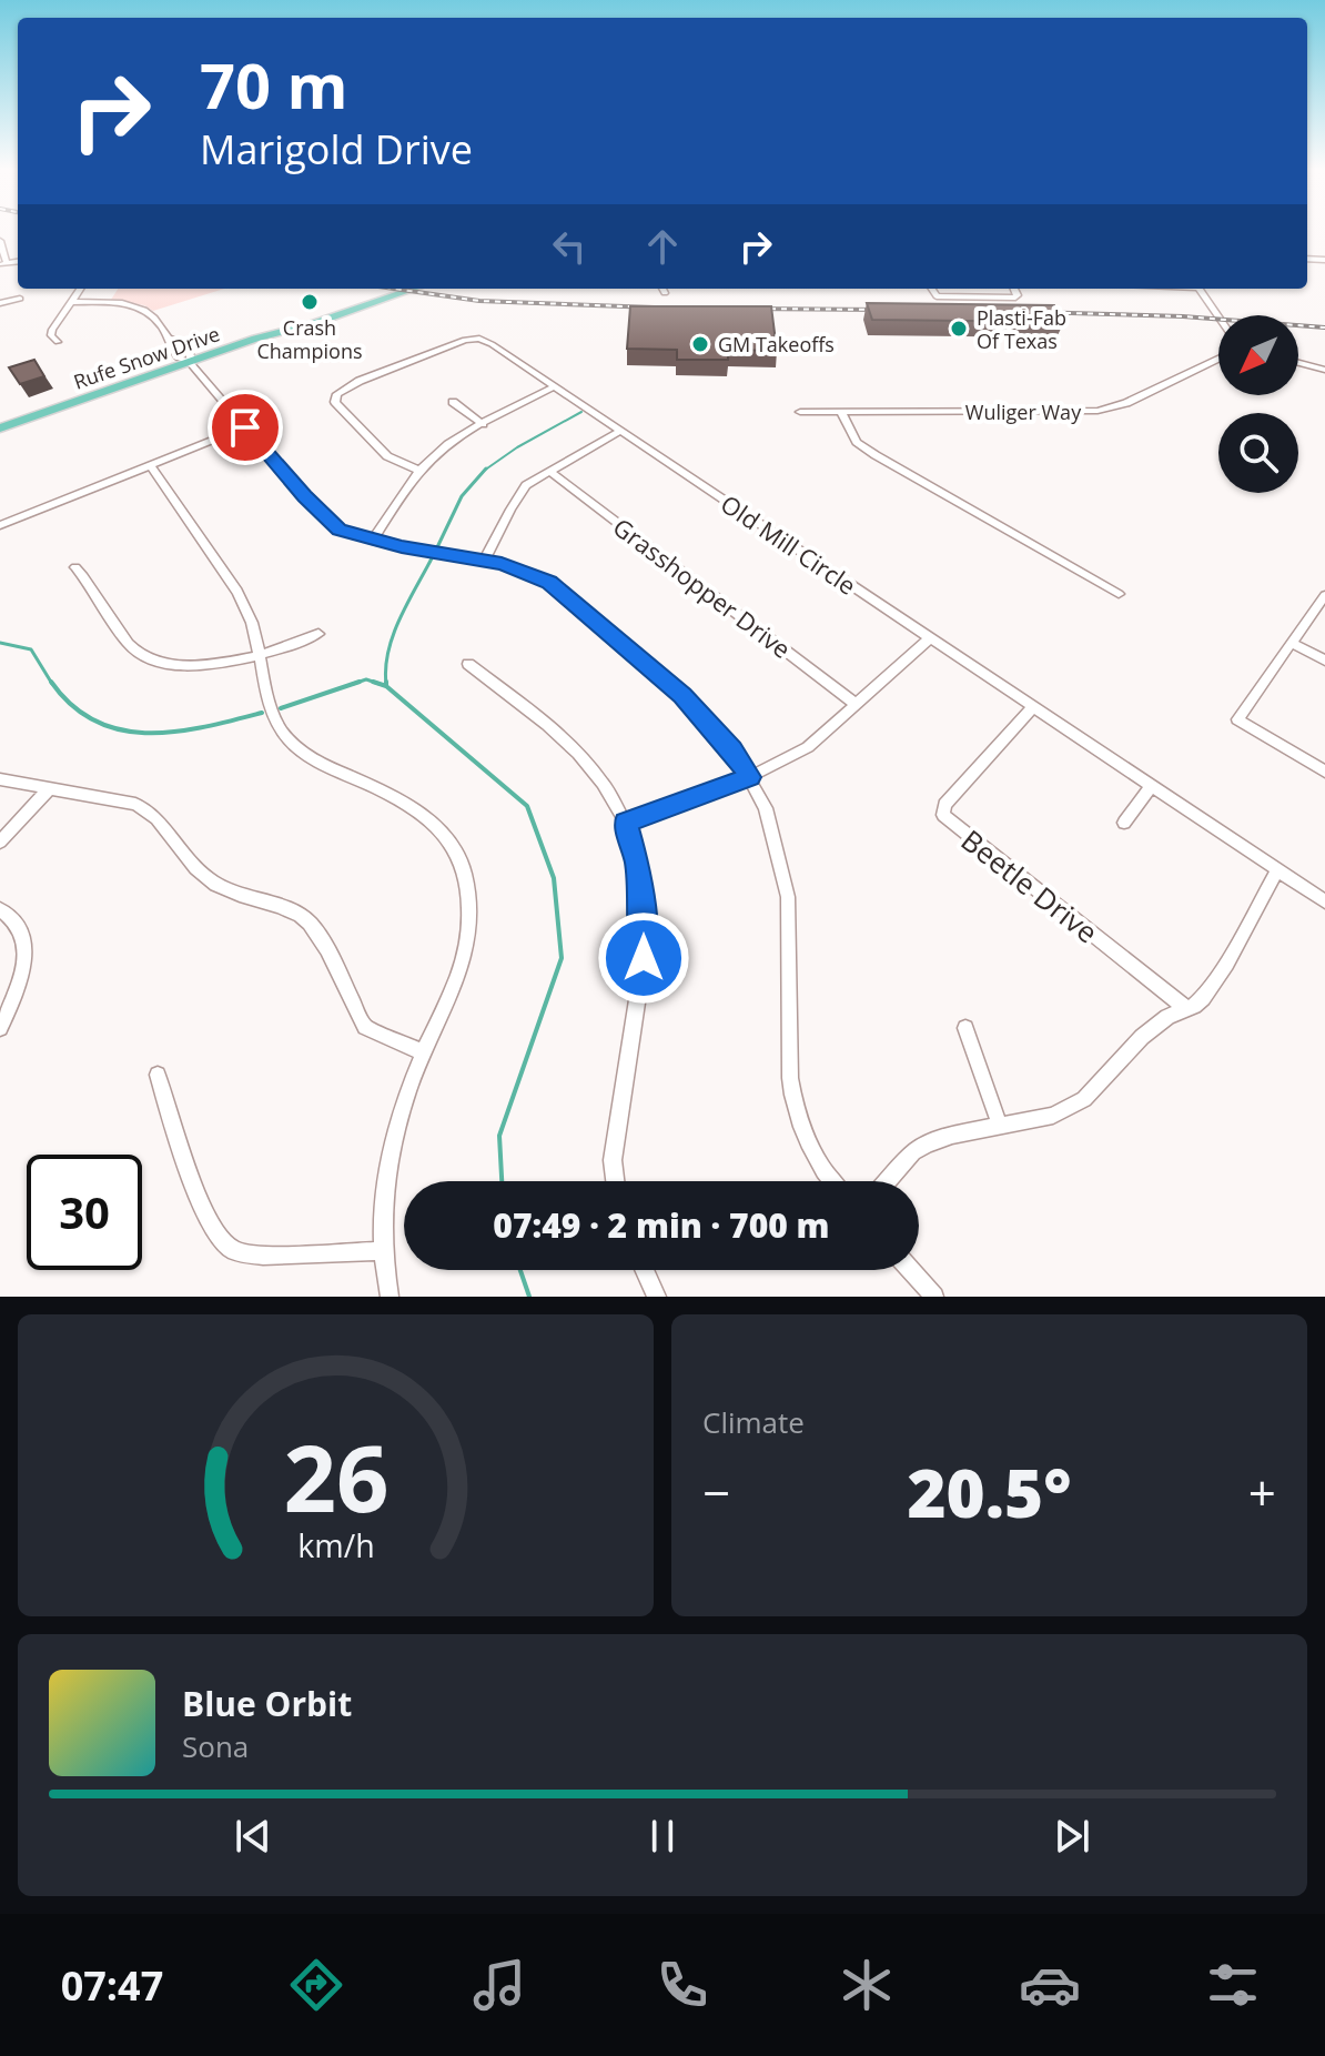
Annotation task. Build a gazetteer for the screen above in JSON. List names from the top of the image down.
{
  "streets": {
    "main road": ["Rufe Snow Drive"],
    "street": [
      "Wuliger Way",
      "Old Mill Circle",
      "Grasshopper Drive",
      "Beetle Drive"
    ]
  },
  "crossings": [
    ["Old Mill Circle", "Beetle Drive"]
  ],
  "places": ["Crash Champions", "Plasti-Fab Of Texas", "GM Takeoffs"],
  "north": "bottom left",
  "page": {
    "turn": ["70 m", "Marigold Drive"],
    "limit": "30",
    "trip": "07:49 · 2 min · 700 m",
    "tile": "Climate",
    "heat": ["−", "20.5°", "+"],
    "song": ["Blue Orbit", "Sona"],
    "tabs": "07:47",
    "gauge": ["26", "km/h"]
  }
}
